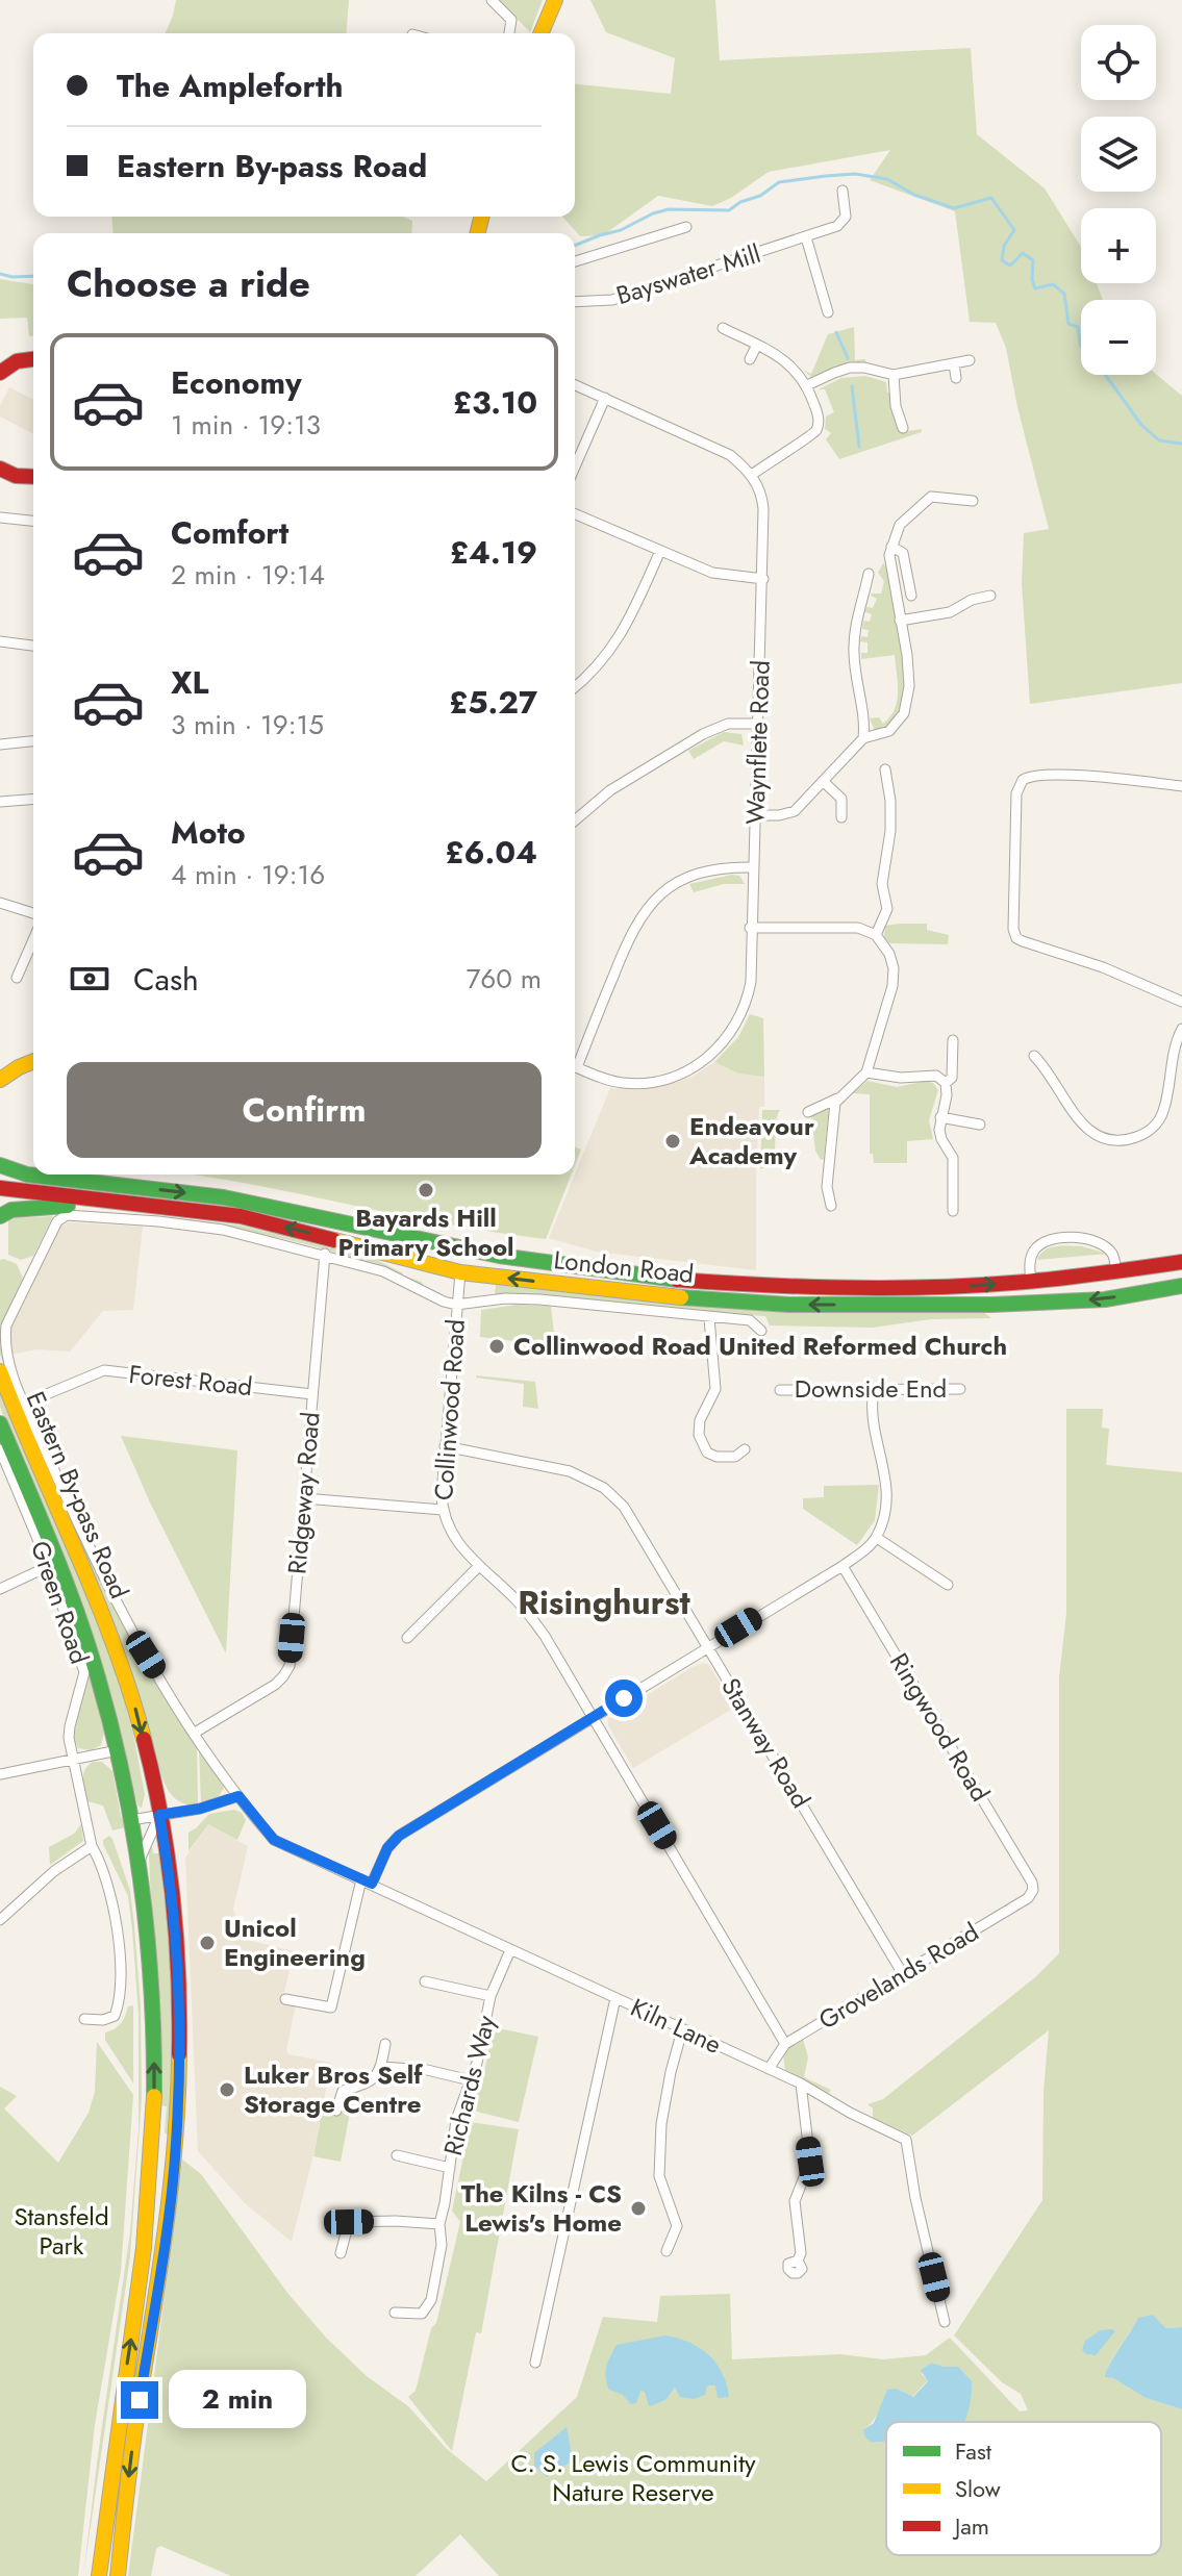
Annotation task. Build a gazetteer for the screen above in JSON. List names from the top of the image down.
{
  "streets": {
    "main road": ["London Road", "Eastern By-pass Road"],
    "street": [
      "Bayswater Mill",
      "Waynflete Road",
      "Forest Road",
      "Downside End",
      "Collinwood Road",
      "Ridgeway Road",
      "Green Road",
      "Ringwood Road",
      "Stanway Road",
      "Grovelands Road",
      "Kiln Lane",
      "Richards Way"
    ]
  },
  "crossings": [
    ["London Road", "Collinwood Road"],
    ["London Road", "Ridgeway Road"],
    ["London Road", "Green Road"],
    ["Forest Road", "Ridgeway Road"],
    ["Forest Road", "Green Road"],
    ["Collinwood Road", "Stanway Road"],
    ["Collinwood Road", "Grovelands Road"],
    ["Ridgeway Road", "Green Road"],
    ["Green Road", "Kiln Lane"],
    ["Ringwood Road", "Grovelands Road"],
    ["Stanway Road", "Grovelands Road"],
    ["Grovelands Road", "Kiln Lane"],
    ["Kiln Lane", "Richards Way"]
  ],
  "districts": ["Risinghurst"],
  "parks": ["Stansfeld Park", "C. S. Lewis Community Nature Reserve"],
  "places": [
    "Endeavour Academy",
    "Bayards Hill Primary School",
    "Collinwood Road United Reformed Church",
    "Unicol Engineering",
    "Luker Bros Self Storage Centre",
    "The Kilns - CS Lewis's Home"
  ],
  "legend": ["Fast", "Slow", "Jam"],
  "page": {
    "map_buttons": ["+", "−"],
    "banner": ["The Ampleforth", "Eastern By-pass Road"],
    "heading": "Choose a ride",
    "list": [
      {
        "name": "Economy",
        "note": "1 min · 19:13",
        "value": "£3.10"
      },
      {
        "name": "Comfort",
        "note": "2 min · 19:14",
        "value": "£4.19"
      },
      {
        "name": "XL",
        "note": "3 min · 19:15",
        "value": "£5.27"
      },
      {
        "name": "Moto",
        "note": "4 min · 19:16",
        "value": "£6.04"
      }
    ],
    "pay": ["Cash", "760 m"],
    "buttons": "Confirm",
    "bubble": "2 min"
  }
}
